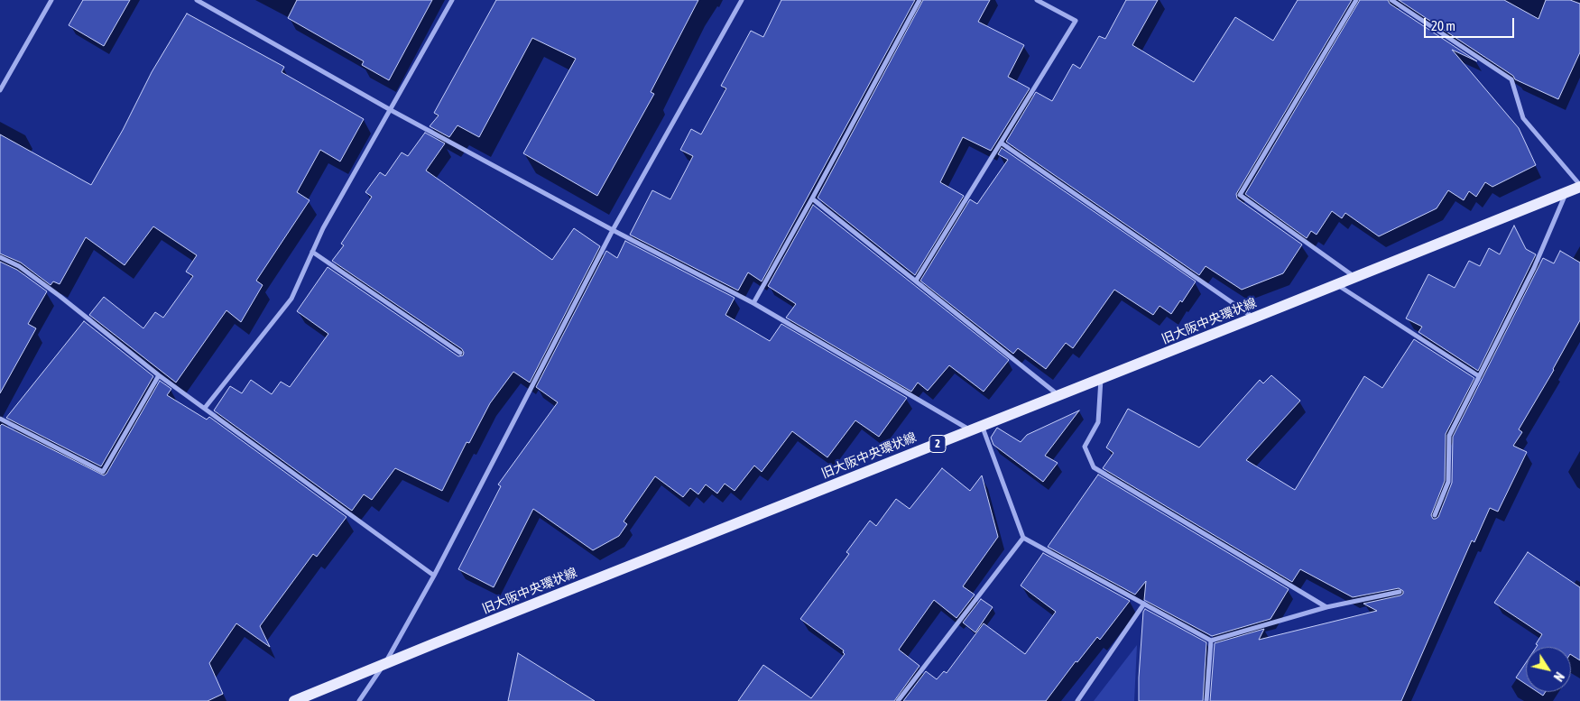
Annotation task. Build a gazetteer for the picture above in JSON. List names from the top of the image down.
{
  "streets": {
    "main road": ["旧大阪中央環状線", "2"]
  },
  "scale_bar": "20 m",
  "north": "bottom right"
}
